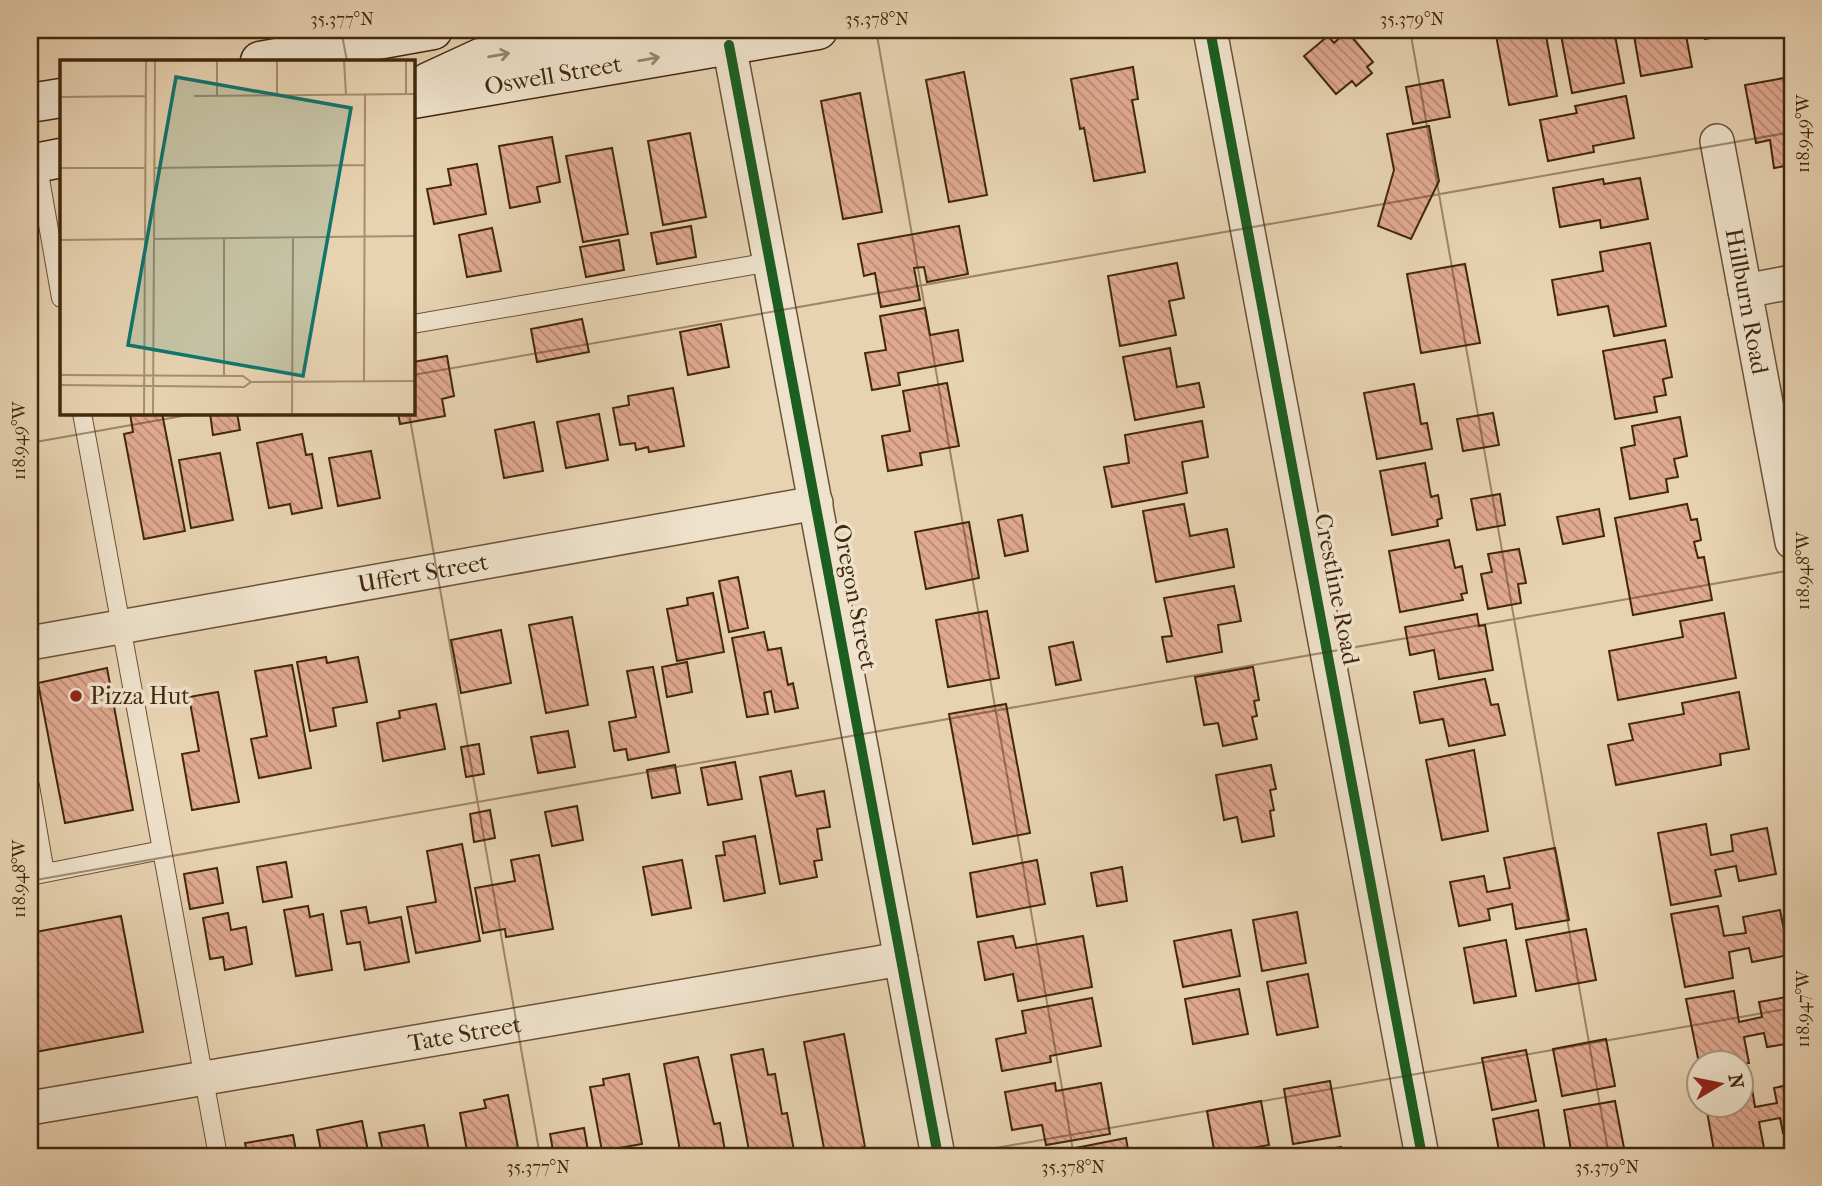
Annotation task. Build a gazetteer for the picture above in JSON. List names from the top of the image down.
{
  "streets": {
    "main road": ["Oswell Street"],
    "street": [
      "Hillburn Road",
      "Uffert Street",
      "Crestline Road",
      "Oregon Street",
      "Tate Street"
    ]
  },
  "crossings": [
    ["Oswell Street", "Oregon Street"],
    ["Uffert Street", "Oregon Street"],
    ["Oregon Street", "Tate Street"]
  ],
  "places": ["Pizza Hut"],
  "north": "right",
  "coordinates": [
    "35.377°N",
    "35.378°N",
    "35.379°N",
    "118.949°W",
    "118.948°W",
    "118.947°W"
  ]
}
